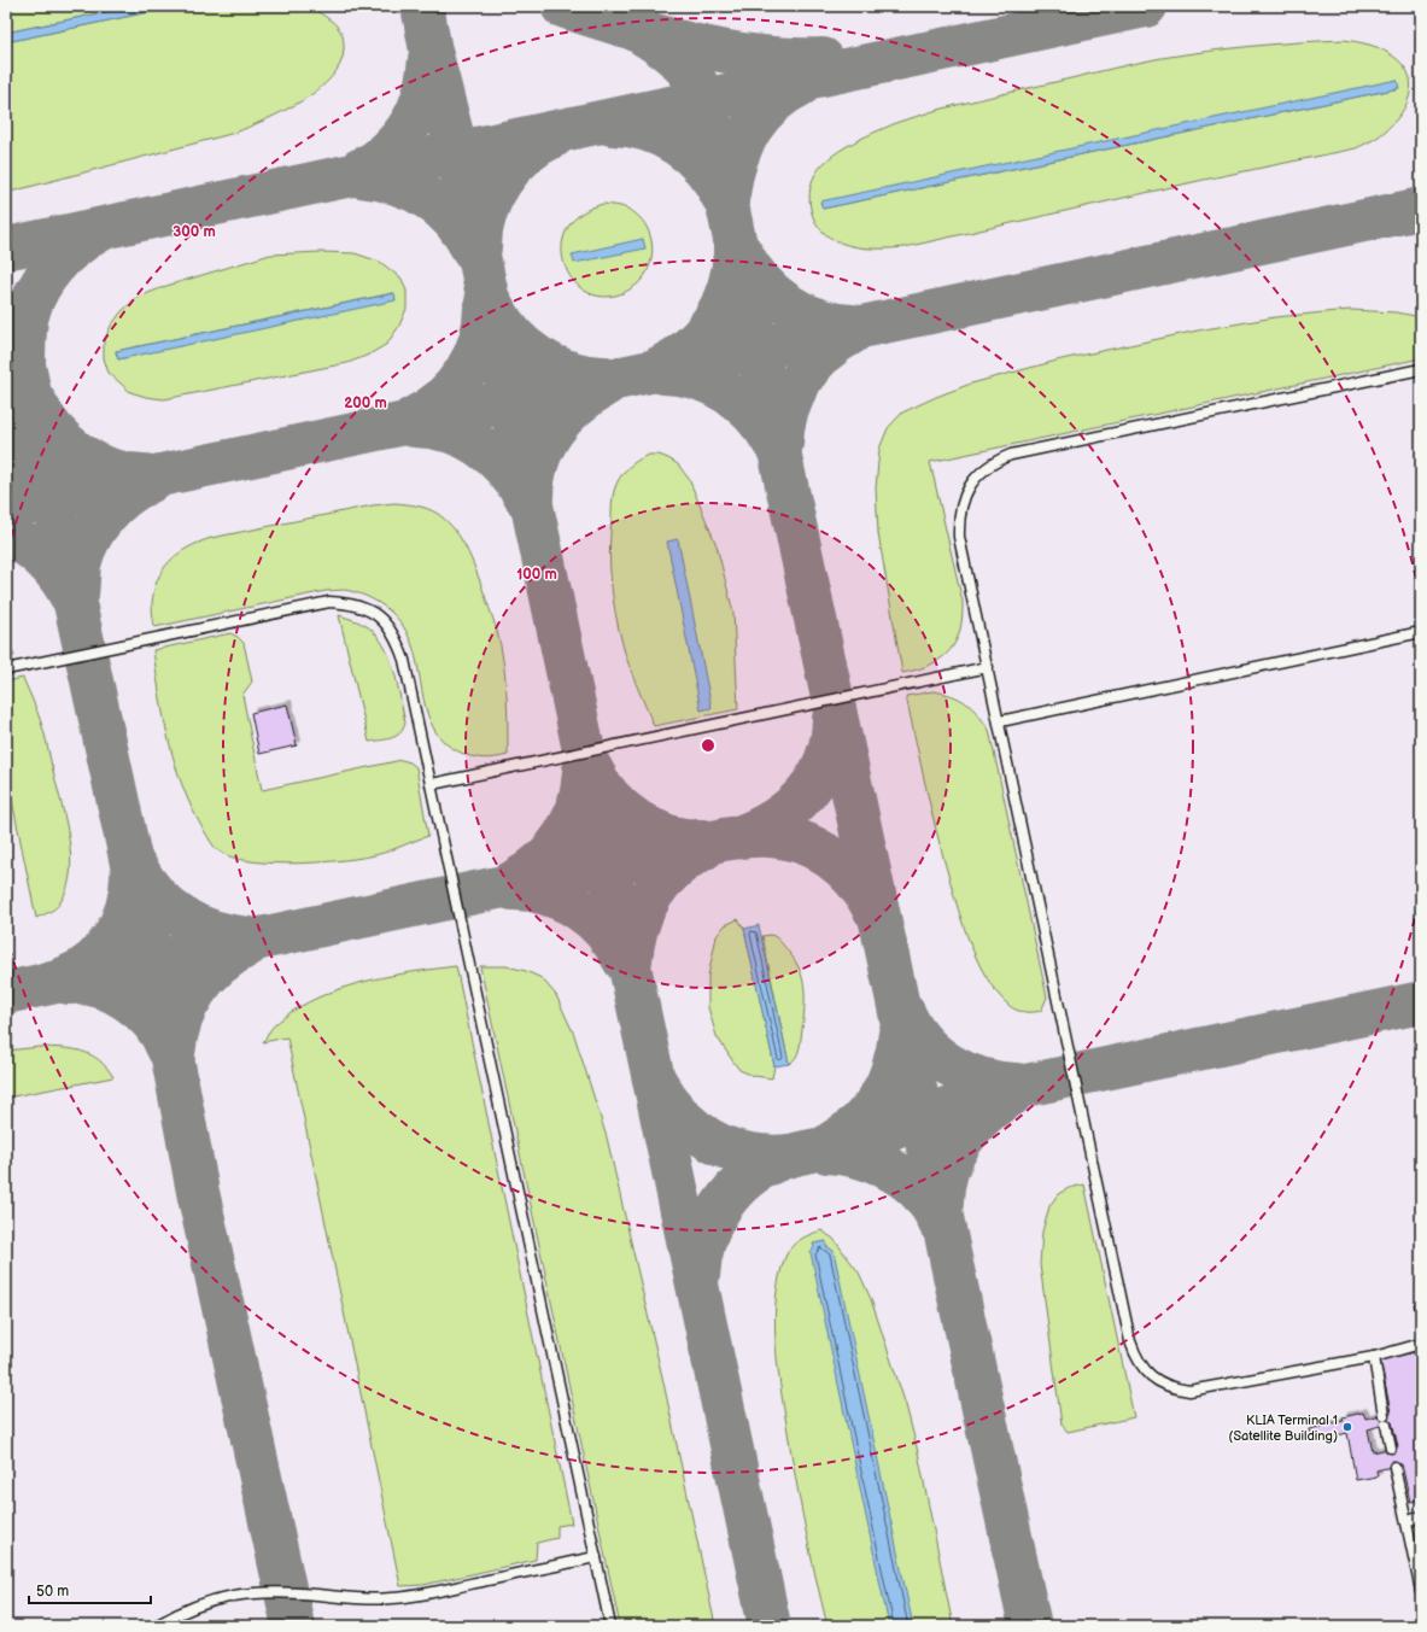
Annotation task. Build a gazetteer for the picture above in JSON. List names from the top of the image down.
{
  "places": ["KLIA Terminal 1 (Satellite Building)"],
  "scale_bar": "50 m",
  "rings": ["300 m", "200 m", "100 m"]
}
